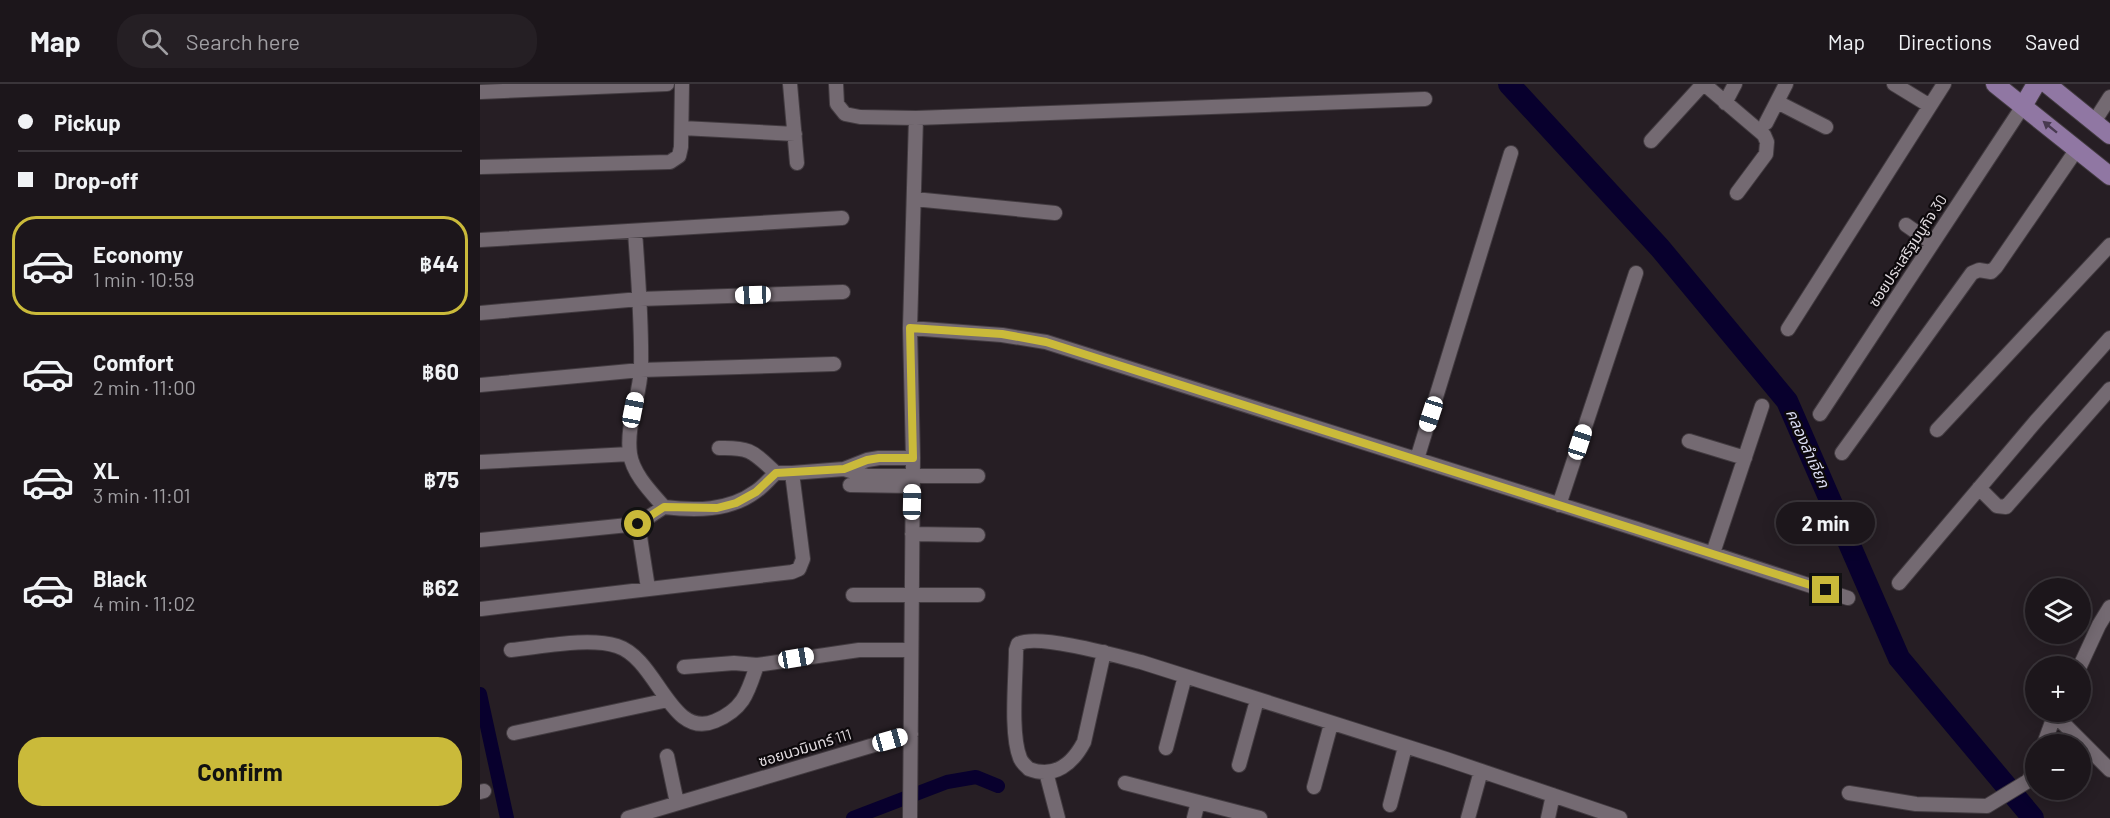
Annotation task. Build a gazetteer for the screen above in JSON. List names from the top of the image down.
{
  "streets": {
    "street": ["ซอยประเสริฐมนูกิจ 30", "ซอยนวมินทร์ 111"]
  },
  "water": ["คลองลำเจียก"],
  "page": {
    "header": "Map",
    "search": "Search here",
    "nav": ["Map", "Directions", "Saved"],
    "banner": ["Pickup", "Drop-off"],
    "list": [
      {
        "name": "Economy",
        "note": "1 min · 10:59",
        "value": "฿44"
      },
      {
        "name": "Comfort",
        "note": "2 min · 11:00",
        "value": "฿60"
      },
      {
        "name": "XL",
        "note": "3 min · 11:01",
        "value": "฿75"
      },
      {
        "name": "Black",
        "note": "4 min · 11:02",
        "value": "฿62"
      }
    ],
    "bubble": "2 min",
    "map_buttons": ["+", "−"],
    "buttons": "Confirm"
  }
}
